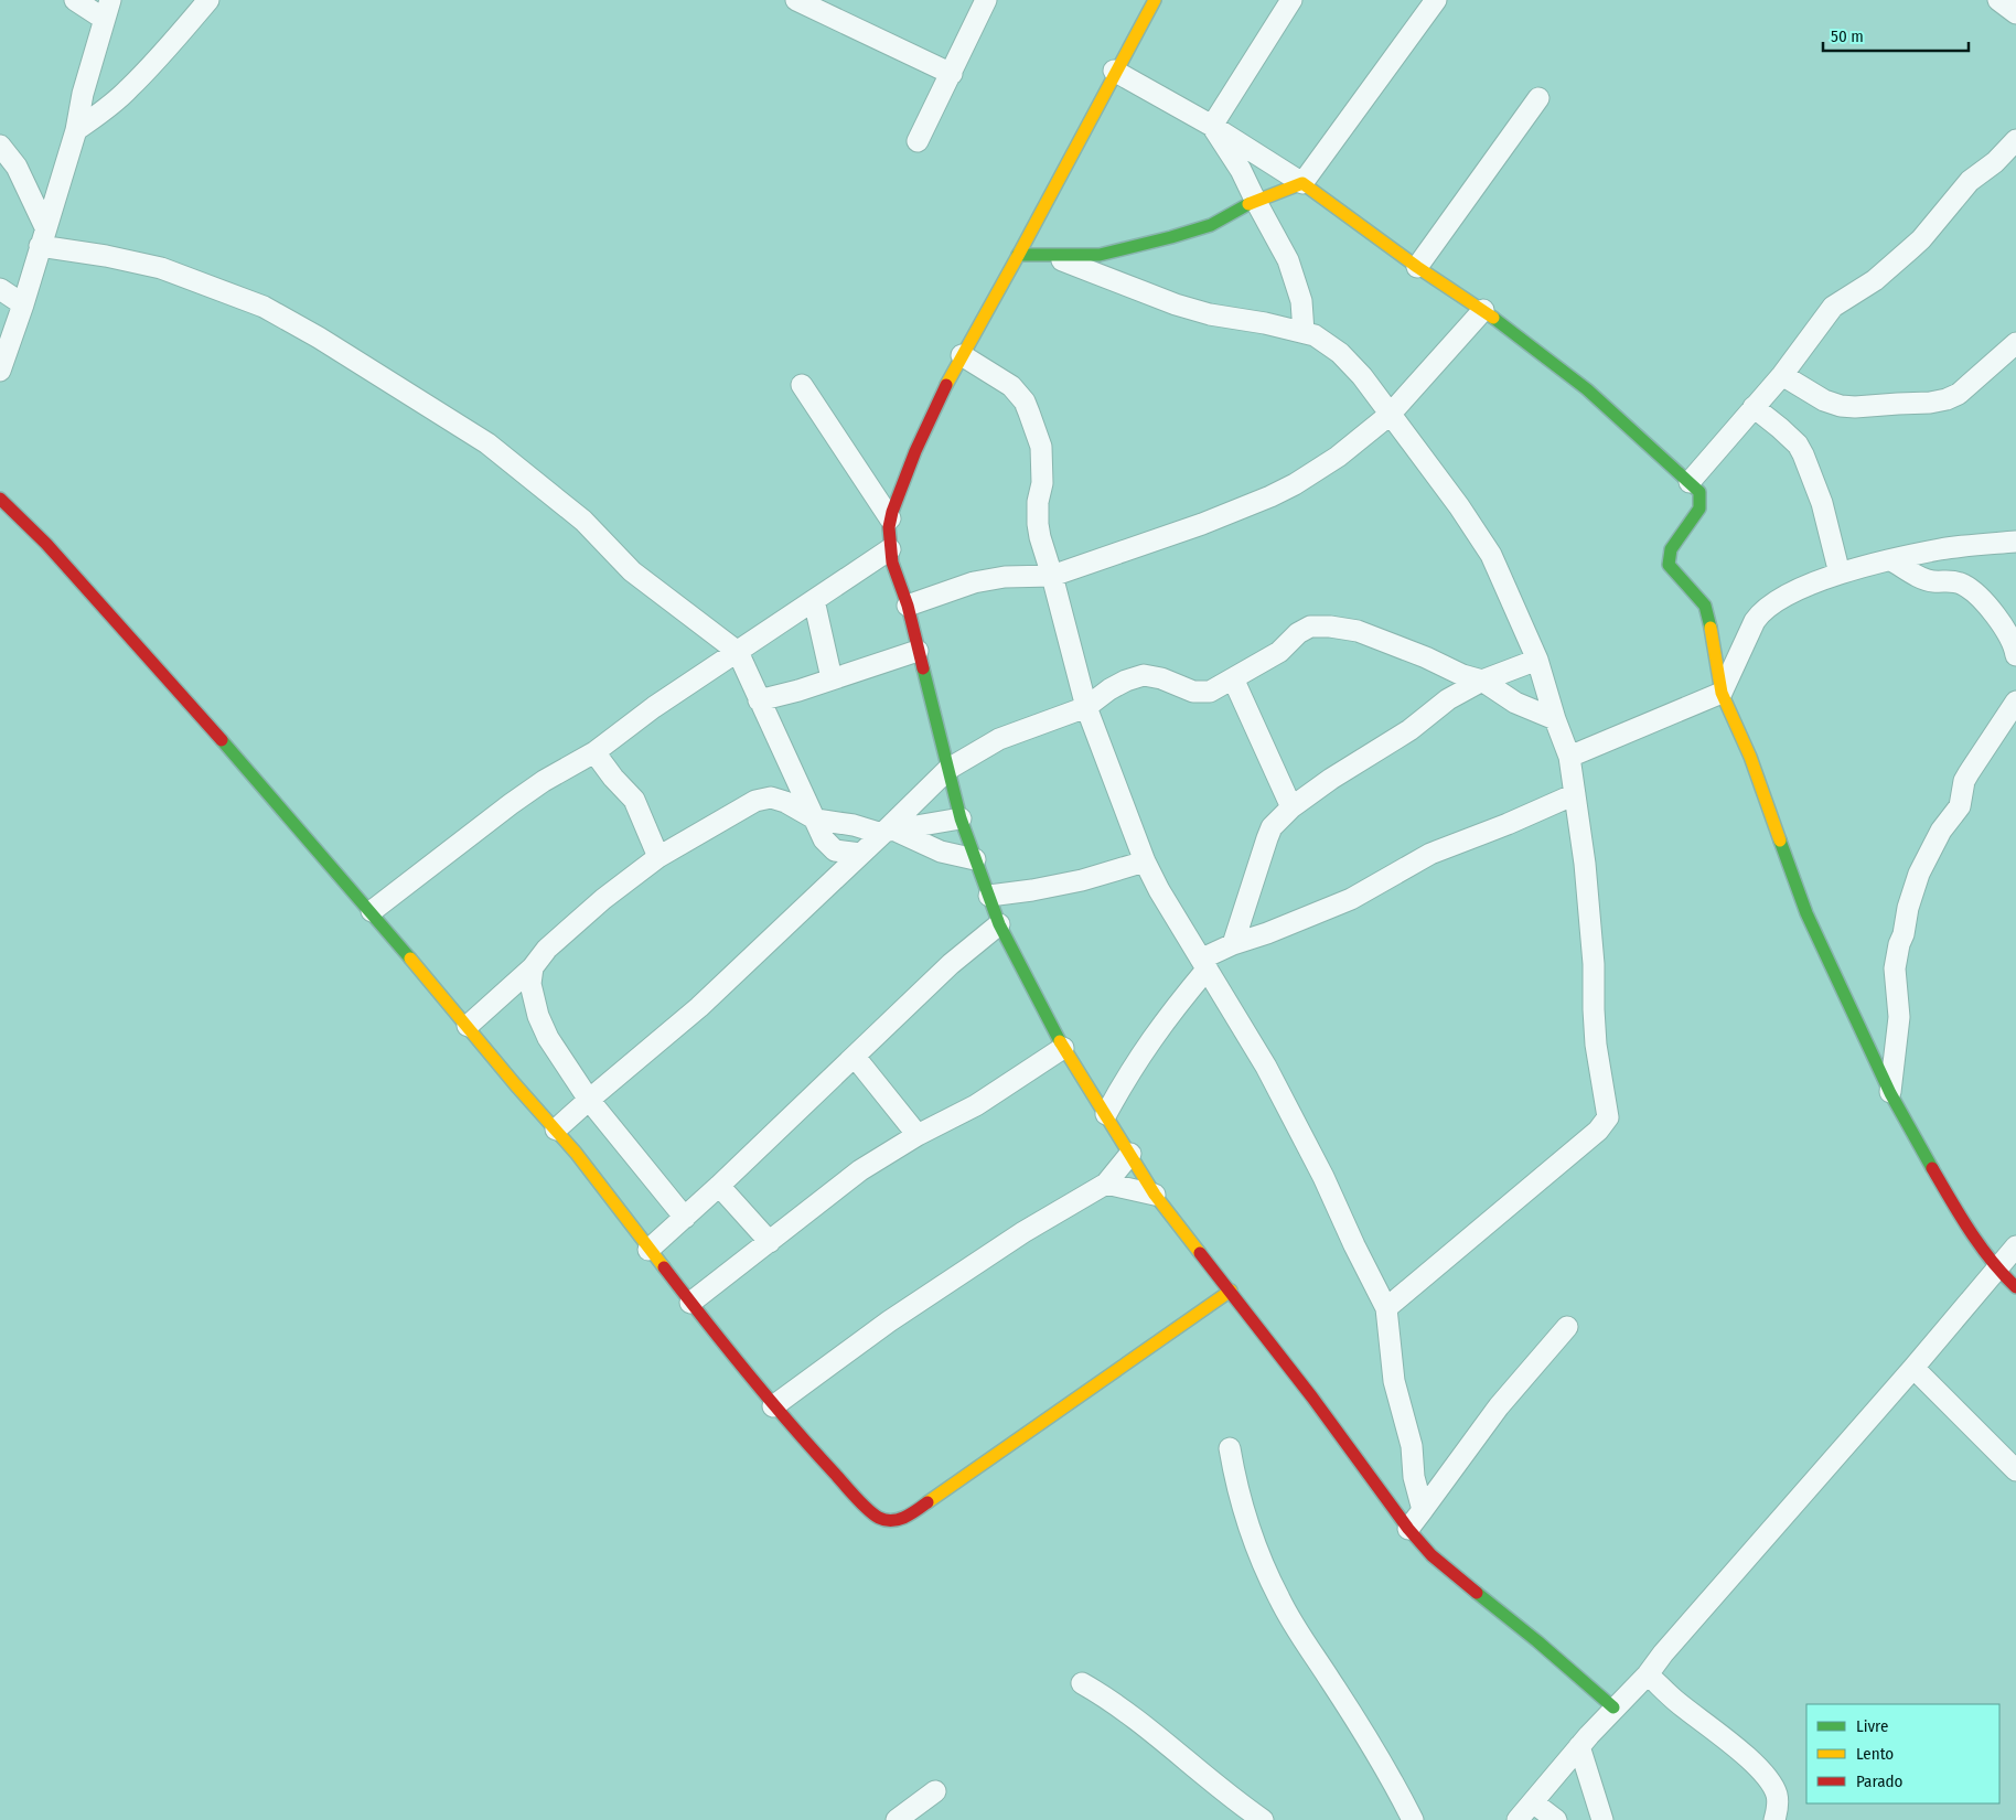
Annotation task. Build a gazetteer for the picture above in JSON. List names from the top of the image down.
{
  "legend": ["Livre", "Lento", "Parado"],
  "scale_bar": "50 m"
}
